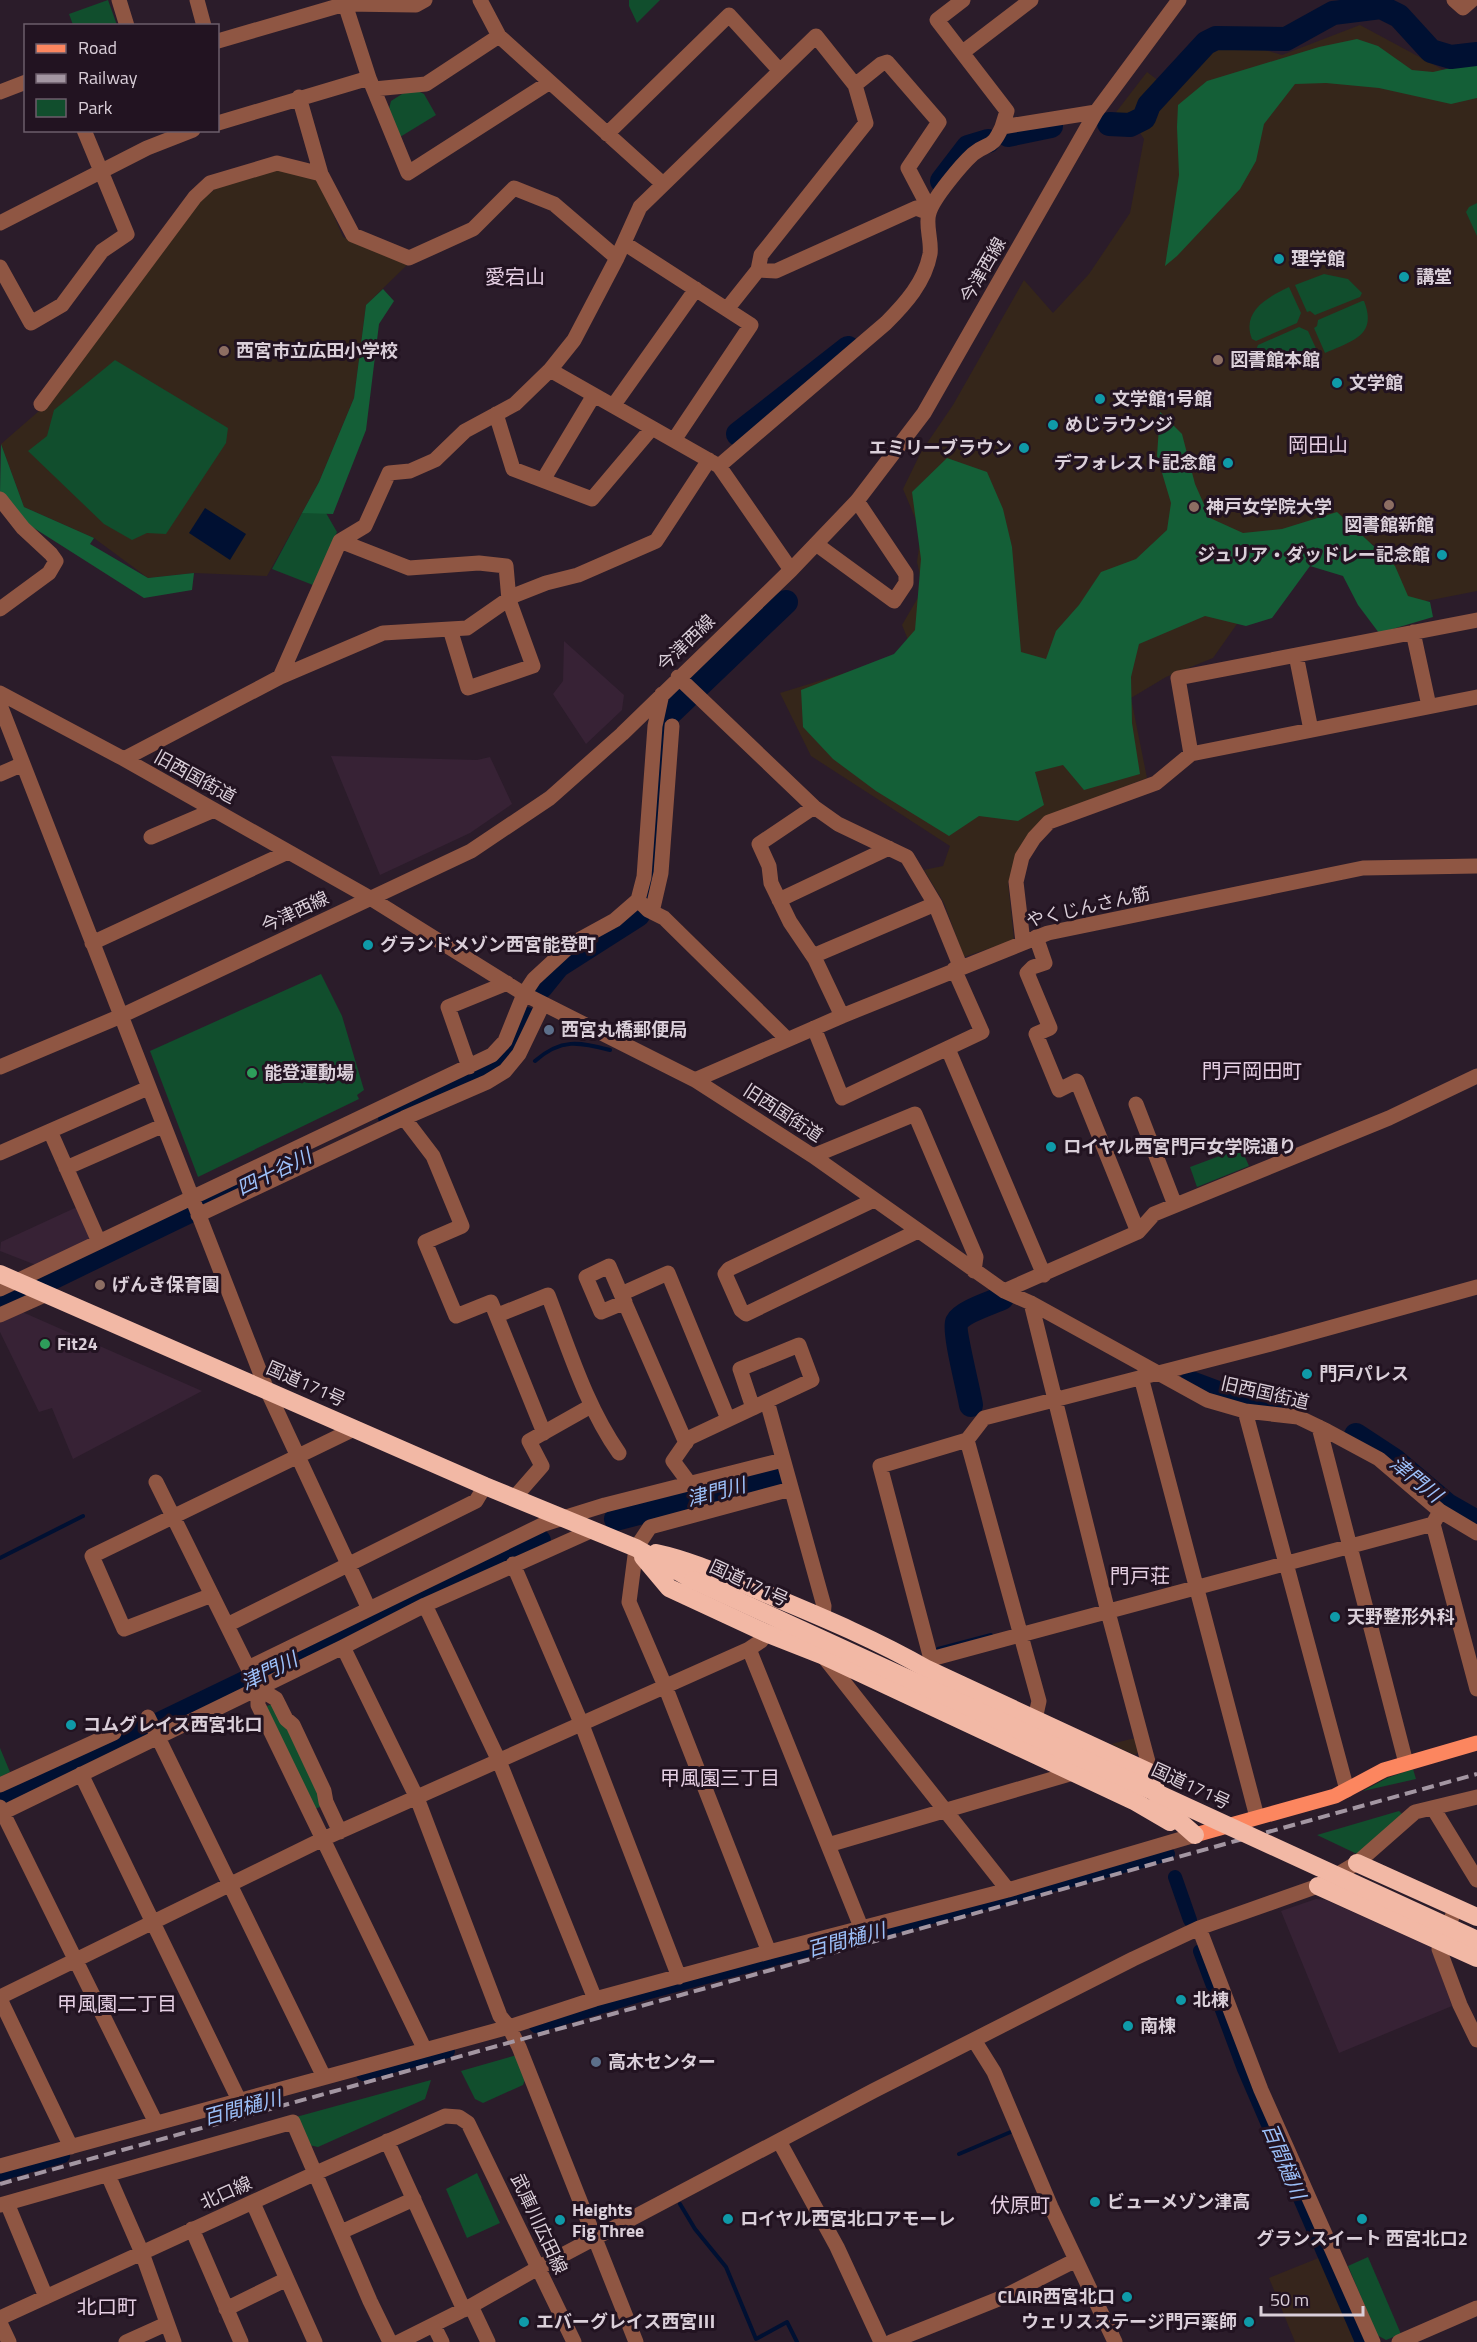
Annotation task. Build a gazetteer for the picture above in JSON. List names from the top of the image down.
{
  "streets": {
    "highway": ["国道171号"],
    "street": [
      "今津西線",
      "旧西国街道",
      "やくじんさん筋",
      "北口線",
      "武庫川広田線"
    ]
  },
  "crossings": [
    ["今津西線", "旧西国街道"],
    ["旧西国街道", "やくじんさん筋"],
    ["北口線", "武庫川広田線"]
  ],
  "districts": [
    "愛宕山",
    "岡田山",
    "門戸岡田町",
    "門戸荘",
    "甲風園三丁目",
    "甲風園二丁目",
    "伏原町",
    "北口町"
  ],
  "water": ["四十谷川", "津門川", "百間樋川"],
  "places": [
    "理学館",
    "講堂",
    "西宮市立広田小学校",
    "図書館本館",
    "文学館",
    "文学館1号館",
    "めじラウンジ",
    "エミリーブラウン",
    "デフォレスト記念館",
    "図書館新館",
    "神戸女学院大学",
    "ジュリア・ダッドレー記念館",
    "グランドメゾン西宮能登町",
    "西宮丸橋郵便局",
    "能登運動場",
    "ロイヤル西宮門戸女学院通り",
    "げんき保育園",
    "Fit24",
    "門戸パレス",
    "天野整形外科",
    "コムグレイス西宮北口",
    "北棟",
    "南棟",
    "高木センター",
    "ビューメゾン津高",
    "ロイヤル西宮北口アモーレ",
    "グランスイート 西宮北口2",
    "Heights Fig Three",
    "CLAIR西宮北口",
    "エバーグレイス西宮Ⅲ",
    "ウェリスステージ門戸薬師"
  ],
  "legend": ["Road", "Railway", "Park"],
  "scale_bar": "50 m"
}
